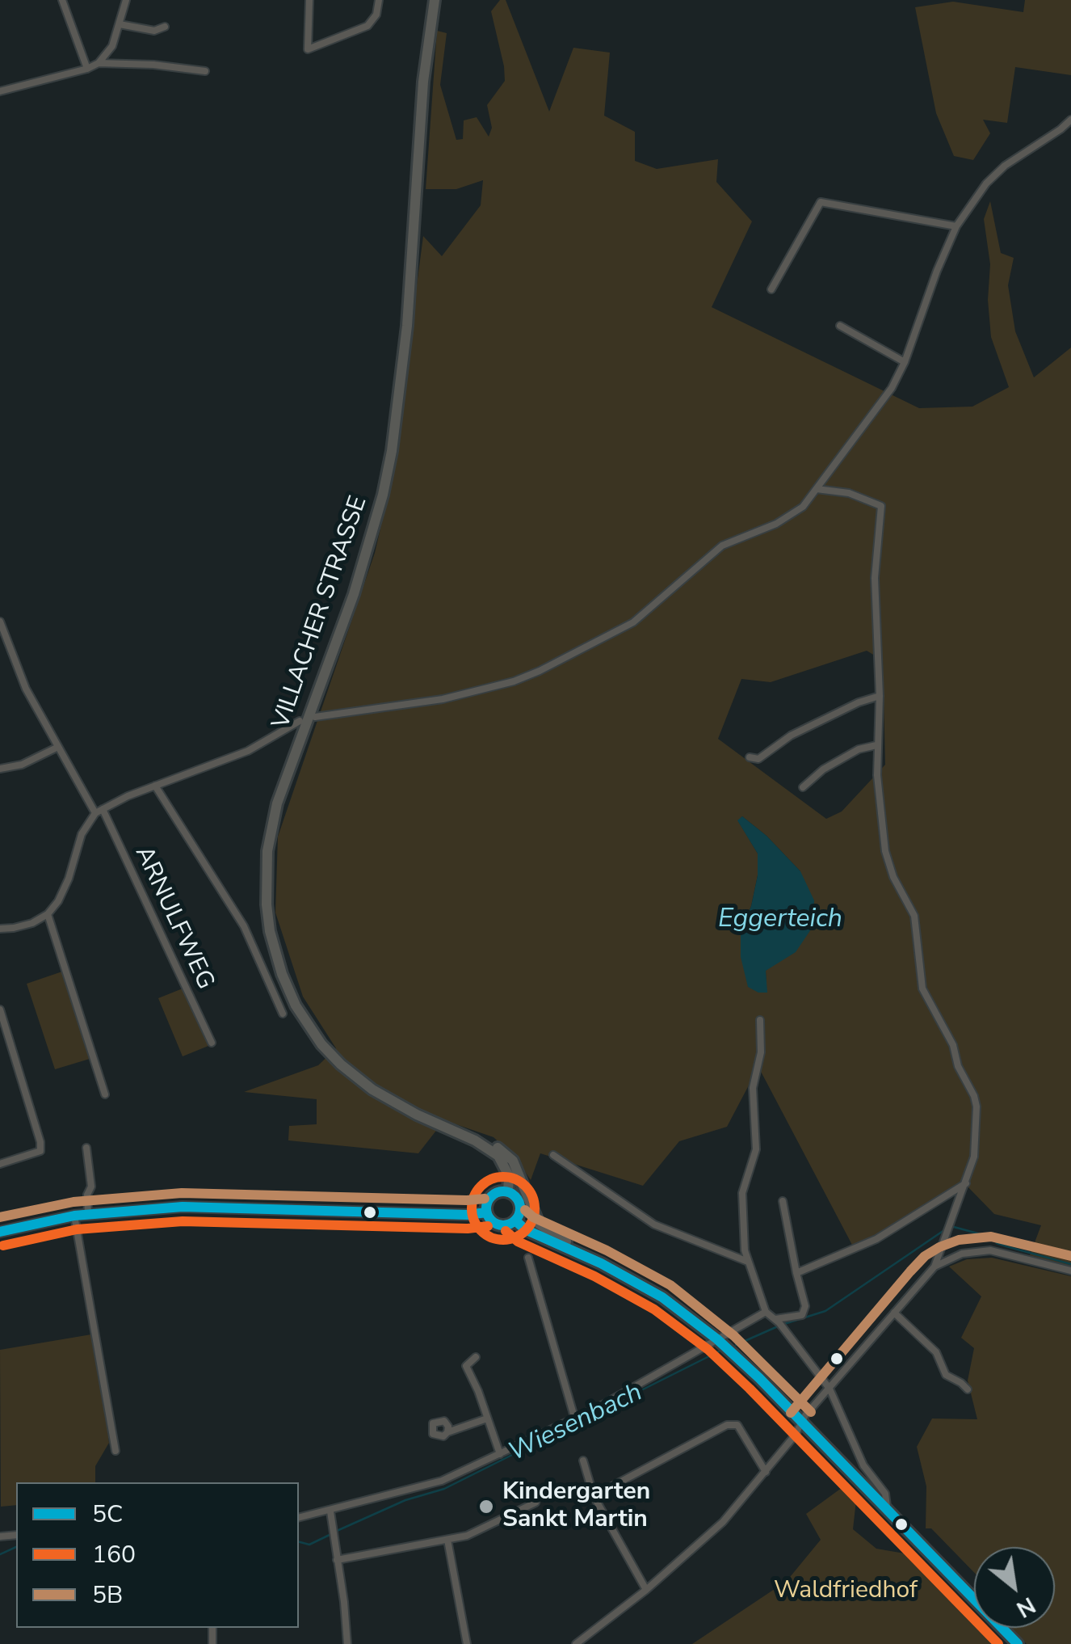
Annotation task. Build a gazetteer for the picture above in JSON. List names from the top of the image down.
{
  "streets": {
    "main road": ["VILLACHER STRASSE"],
    "street": ["ARNULFWEG"]
  },
  "water": ["Eggerteich", "Wiesenbach"],
  "parks": ["Waldfriedhof"],
  "places": ["Kindergarten Sankt Martin"],
  "lines": ["transit line 160", "transit line 5C", "transit line 5B"],
  "legend": ["5C", "160", "5B"],
  "north": "bottom right"
}
